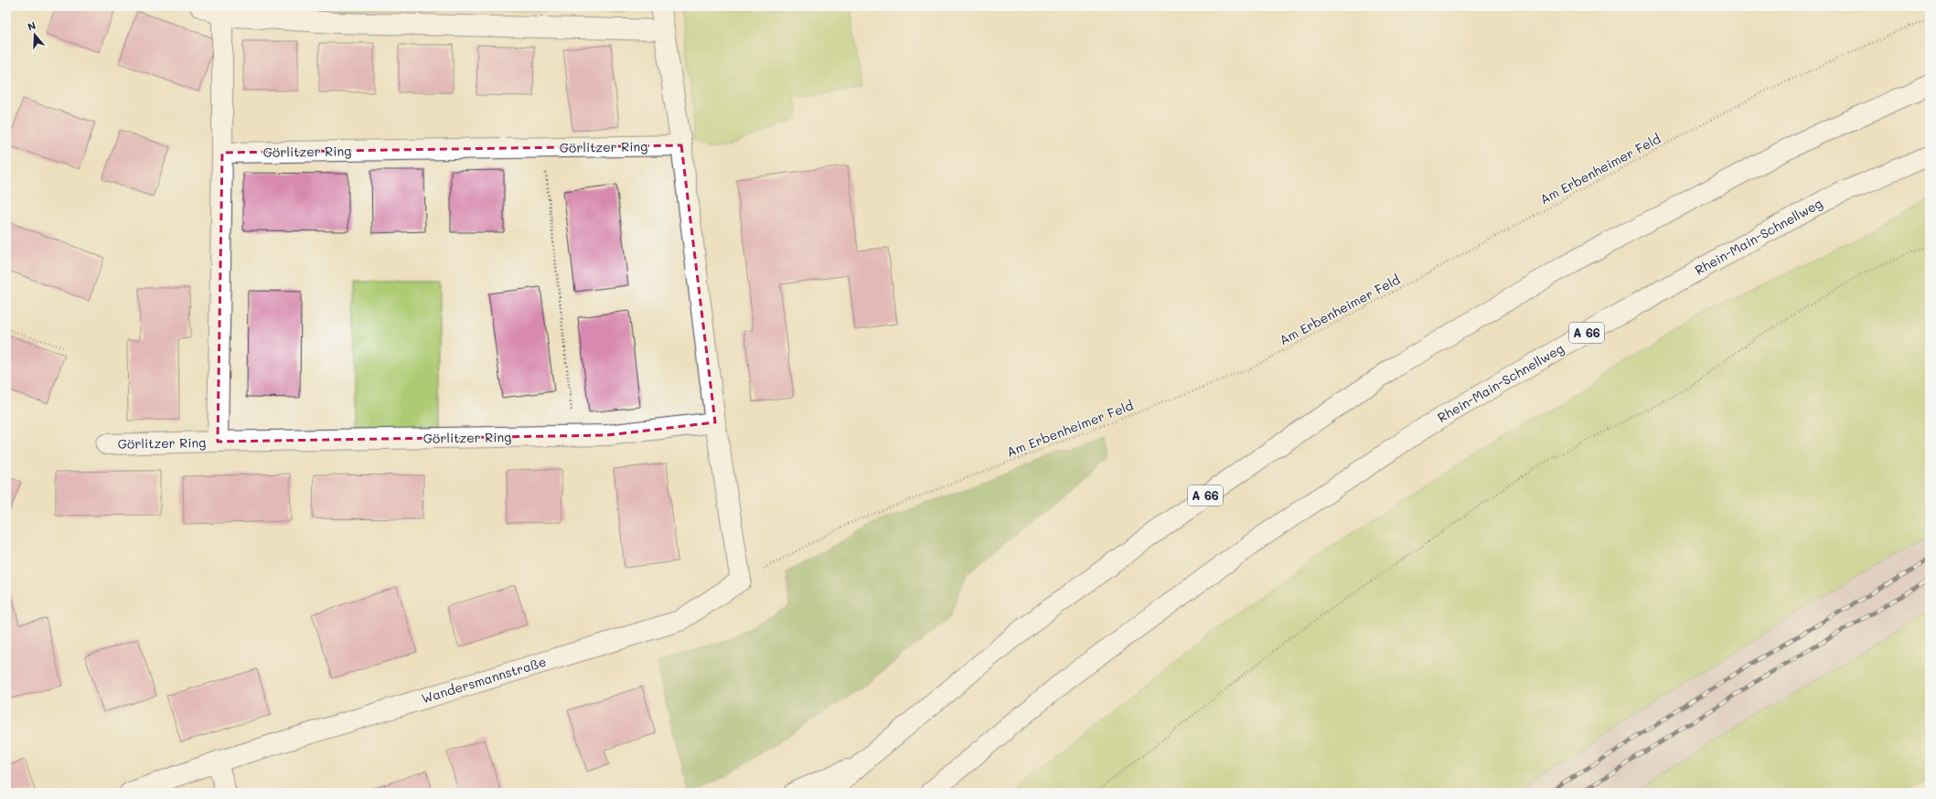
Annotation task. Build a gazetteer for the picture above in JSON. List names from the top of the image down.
{
  "streets": {
    "main road": [
      "Görlitzer Ring",
      "Rhein-Main-Schnellweg",
      "A 66",
      "Wandersmannstraße"
    ],
    "path": ["Am Erbenheimer Feld"]
  },
  "crossings": [
    ["Am Erbenheimer Feld", "Wandersmannstraße"]
  ],
  "north": "top"
}
